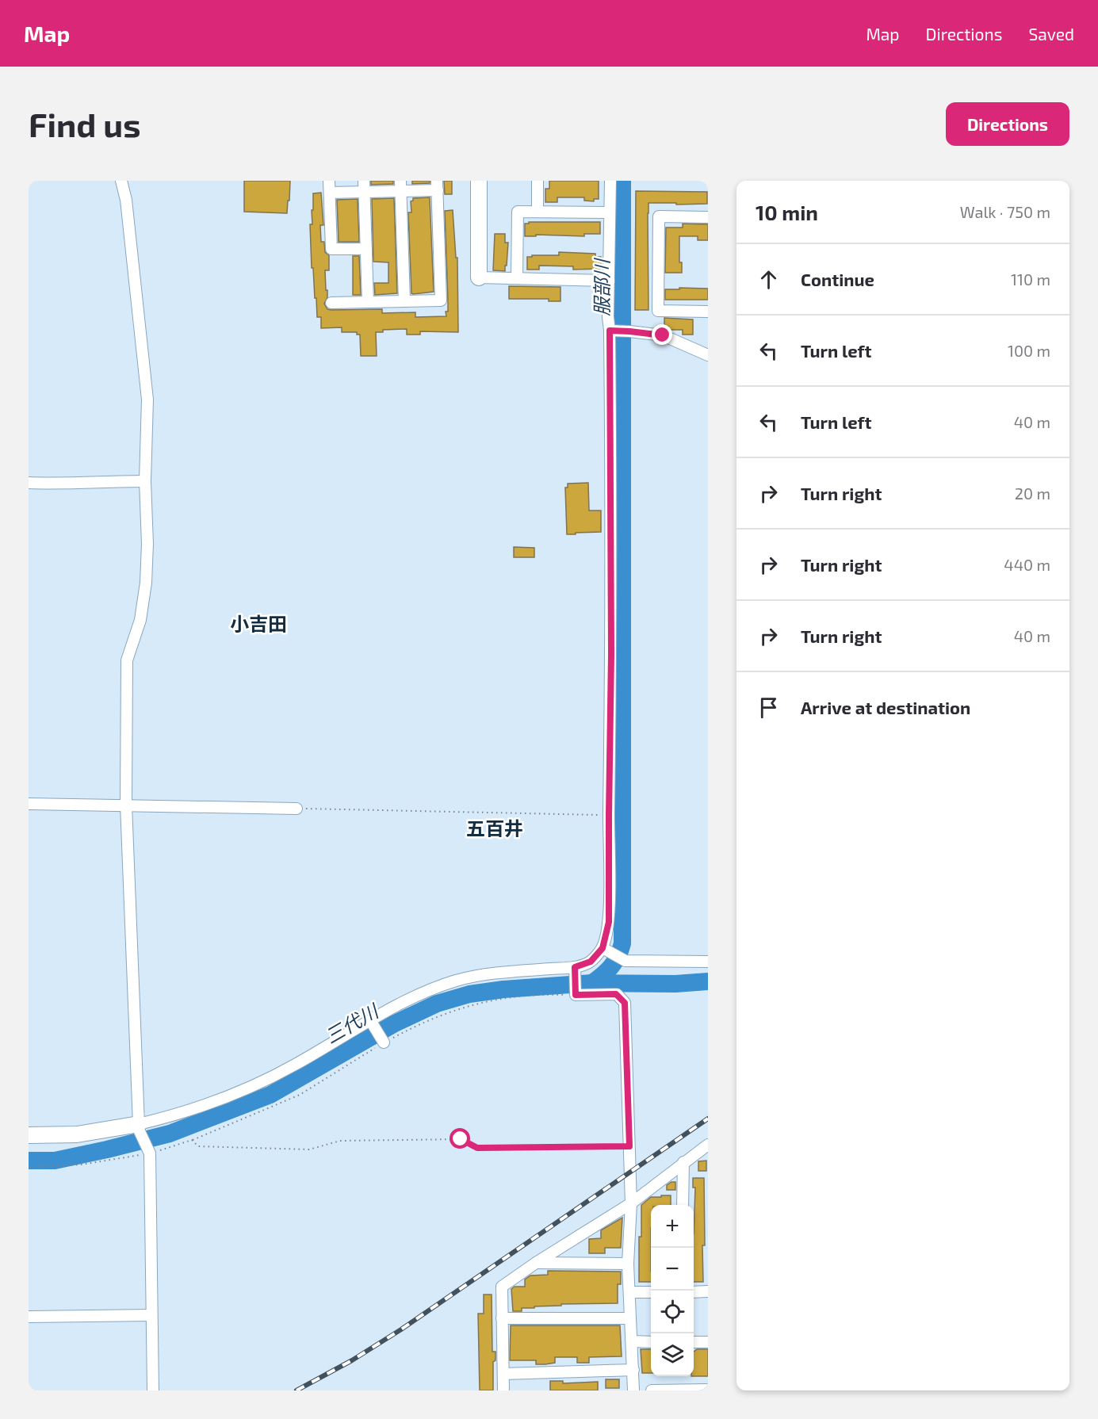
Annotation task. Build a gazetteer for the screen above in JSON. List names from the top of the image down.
{
  "districts": ["小吉田", "五百井"],
  "water": ["服部川", "三代川"],
  "page": {
    "header": "Map",
    "nav": ["Map", "Directions", "Saved"],
    "buttons": "Directions",
    "title": "Find us",
    "heading": ["10 min", "Walk · 750 m"],
    "list": [
      ["Continue", "110 m"],
      ["Turn left", "100 m"],
      ["Turn left", "40 m"],
      ["Turn right", "20 m"],
      ["Turn right", "440 m"],
      ["Turn right", "40 m"],
      "Arrive at destination"
    ],
    "map_buttons": ["+", "−"]
  }
}
